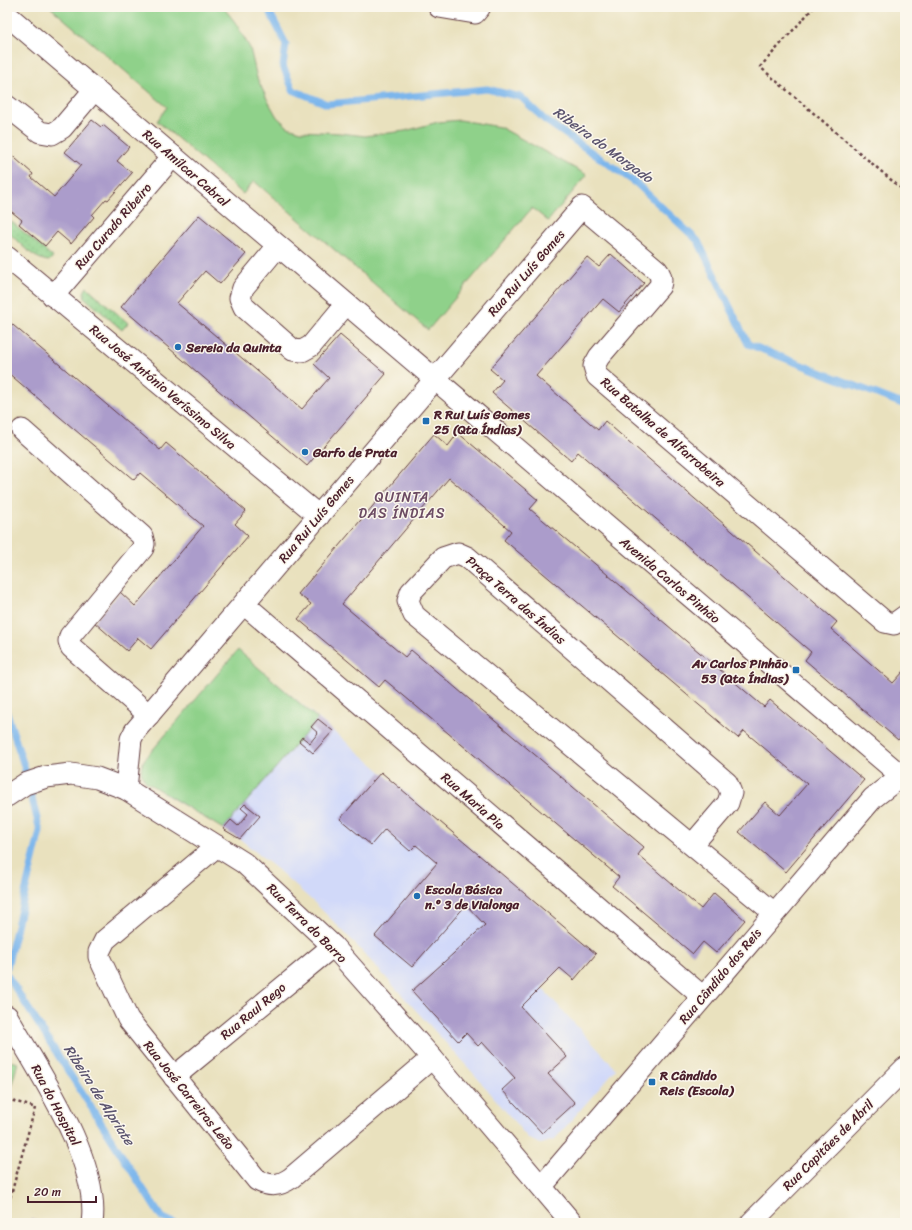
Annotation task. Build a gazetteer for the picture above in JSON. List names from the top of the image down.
{
  "streets": {
    "street": [
      "Rua Amílcar Cabral",
      "Rua Curado Ribeiro",
      "Rua Rui Luís Gomes",
      "Rua José António Veríssimo Silva",
      "Rua Batalha de Alfarrobeira",
      "Avenida Carlos Pinhão",
      "Praça Terra das Índias",
      "Rua Maria Pia",
      "Rua Terra do Barro",
      "Rua Cândido dos Reis",
      "Rua Raul Rego",
      "Rua José Carreiras Leão",
      "Rua do Hospital",
      "Rua Capitães de Abril"
    ]
  },
  "crossings": [
    ["Rua Amílcar Cabral", "Rua Curado Ribeiro"],
    ["Rua Amílcar Cabral", "Rua Rui Luís Gomes"],
    ["Rua Amílcar Cabral", "Avenida Carlos Pinhão"],
    ["Rua Curado Ribeiro", "Rua José António Veríssimo Silva"],
    ["Rua Rui Luís Gomes", "Rua José António Veríssimo Silva"],
    ["Rua Rui Luís Gomes", "Rua Batalha de Alfarrobeira"],
    ["Rua Rui Luís Gomes", "Avenida Carlos Pinhão"],
    ["Rua Rui Luís Gomes", "Rua Maria Pia"],
    ["Rua Rui Luís Gomes", "Rua Terra do Barro"],
    ["Avenida Carlos Pinhão", "Rua Cândido dos Reis"],
    ["Praça Terra das Índias", "Rua Cândido dos Reis"],
    ["Rua Maria Pia", "Rua Cândido dos Reis"],
    ["Rua Terra do Barro", "Rua Cândido dos Reis"],
    ["Rua Terra do Barro", "Rua Raul Rego"],
    ["Rua Terra do Barro", "Rua José Carreiras Leão"],
    ["Rua Raul Rego", "Rua José Carreiras Leão"]
  ],
  "districts": ["QUINTA DAS ÍNDIAS"],
  "water": ["Ribeira do Morgado", "Ribeira de Alpriate"],
  "places": {
    "other": ["Sereia da Quinta", "Garfo de Prata", "Escola Básica n.º 3 de Vialonga"],
    "transit": ["R Rui Luís Gomes 25 (Qta Índias)", "Av Carlos Pinhão 53 (Qta Índias)", "R Cândido Reis (Escola)"]
  },
  "scale_bar": "20 m"
}
